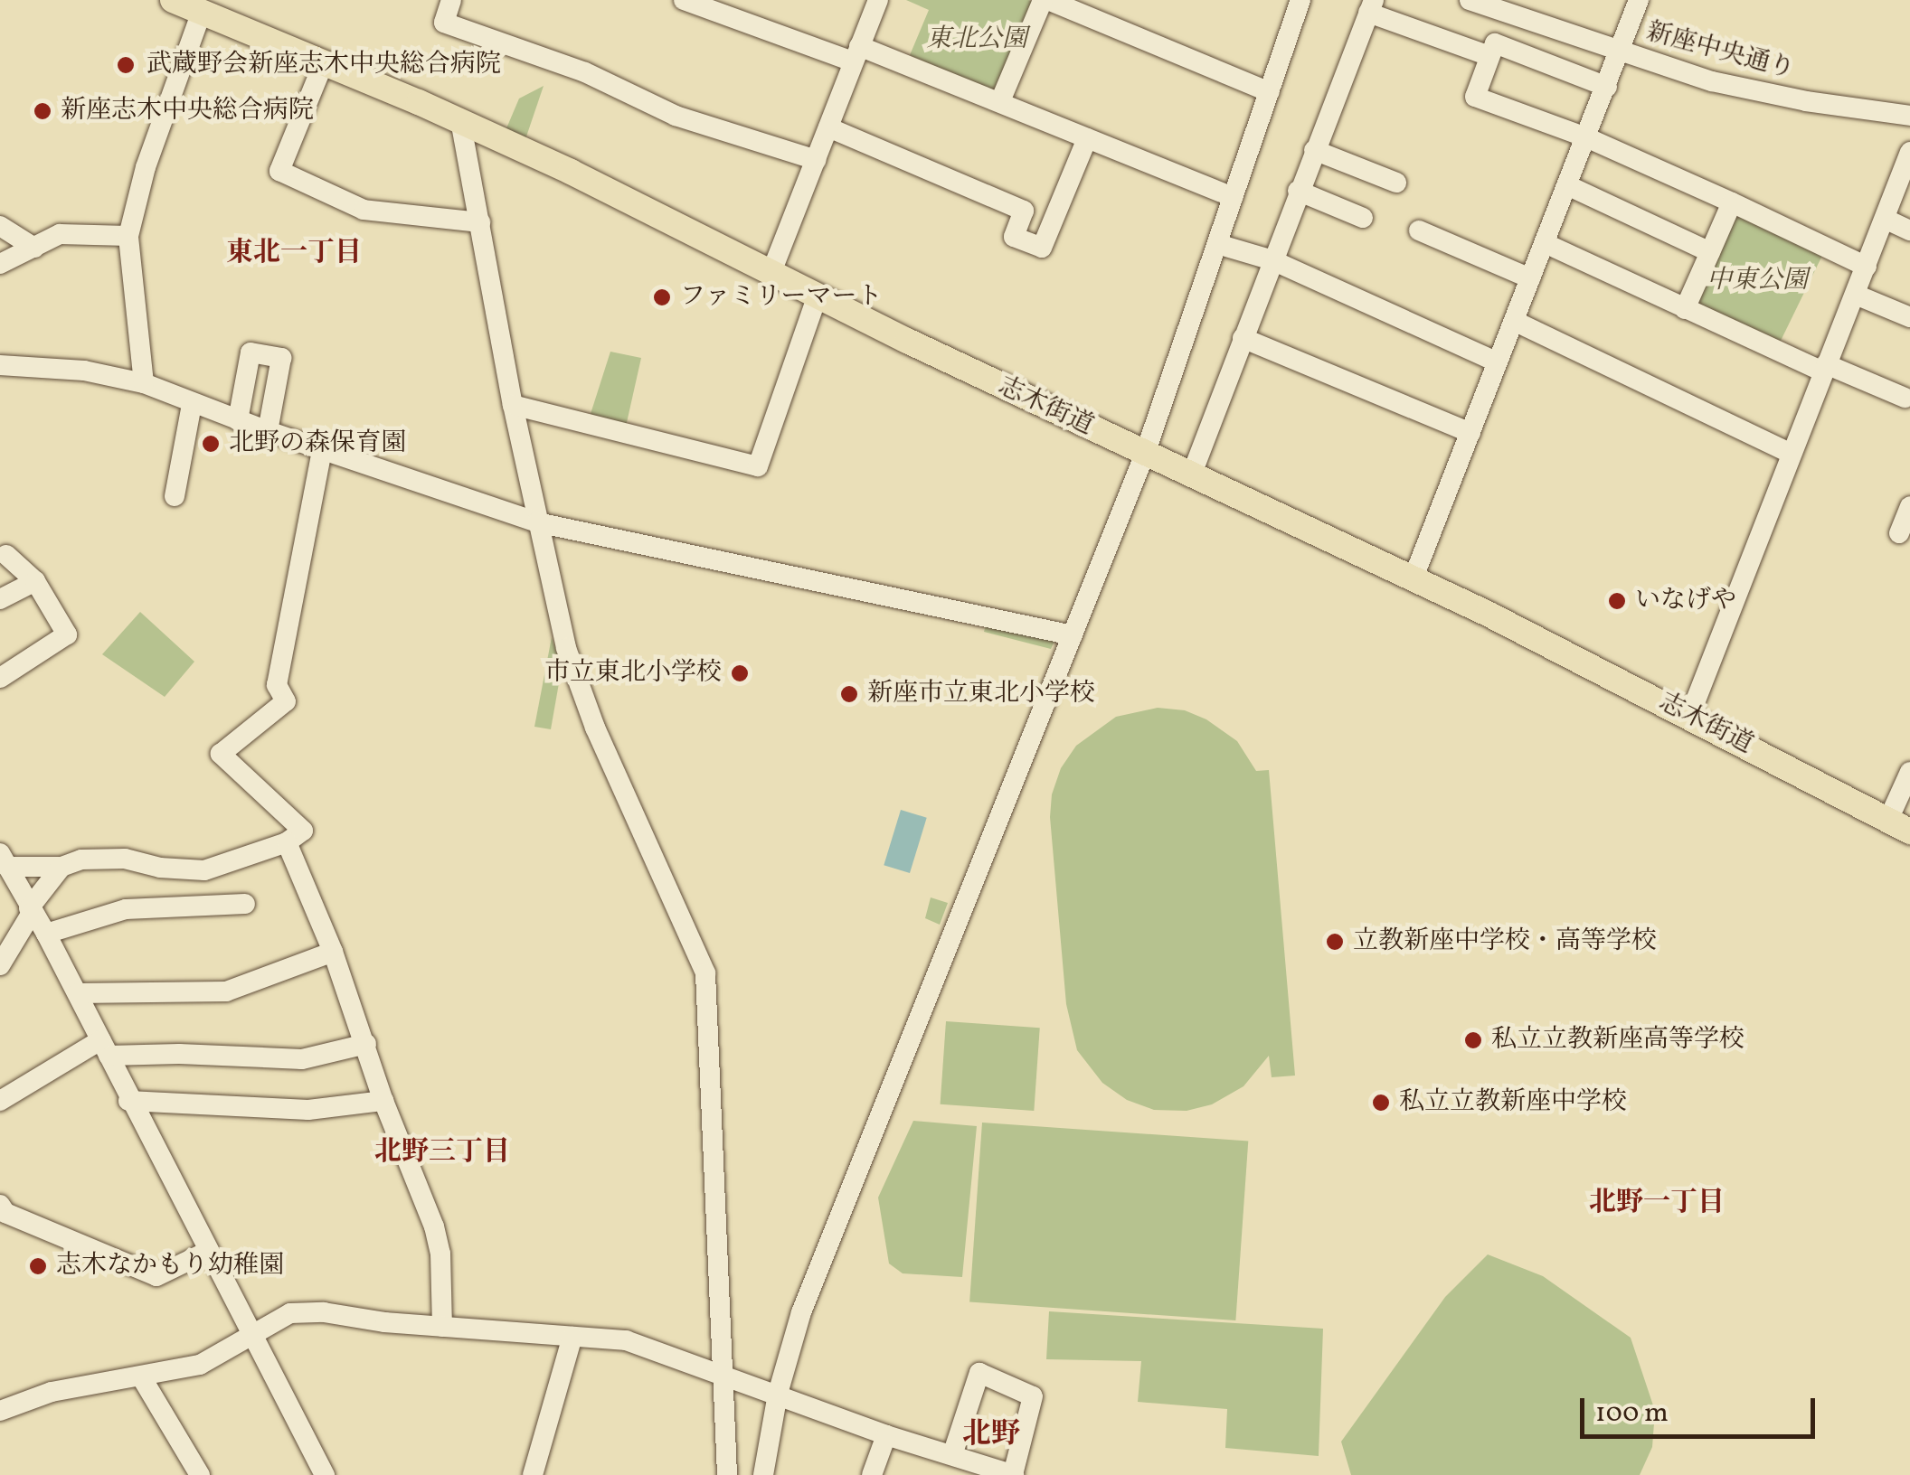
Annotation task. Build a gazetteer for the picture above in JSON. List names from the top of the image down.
{
  "streets": {
    "main road": ["志木街道"],
    "street": ["新座中央通り"]
  },
  "districts": [
    "東北一丁目",
    "北野三丁目",
    "北野一丁目",
    "北野"
  ],
  "parks": ["東北公園", "中東公園"],
  "places": [
    "武蔵野会新座志木中央総合病院",
    "新座志木中央総合病院",
    "ファミリーマート",
    "北野の森保育園",
    "いなげや",
    "市立東北小学校",
    "新座市立東北小学校",
    "立教新座中学校・高等学校",
    "私立立教新座高等学校",
    "私立立教新座中学校",
    "志木なかもり幼稚園"
  ],
  "scale_bar": "100 m"
}
